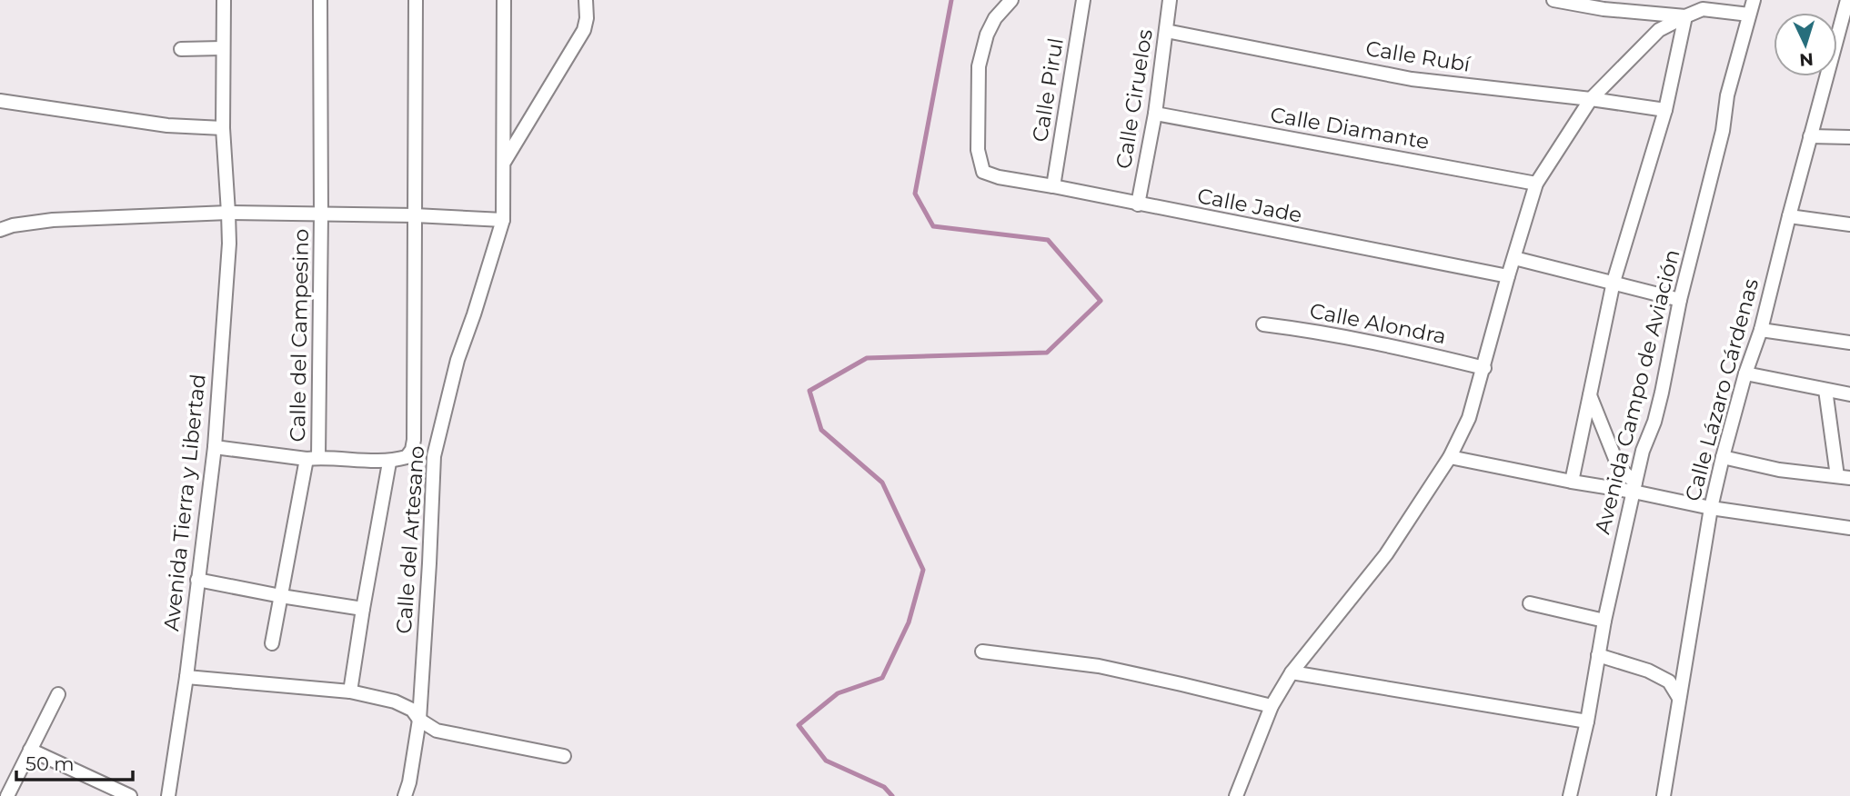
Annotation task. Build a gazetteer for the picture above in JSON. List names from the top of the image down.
{
  "streets": {
    "street": [
      "Calle Rubí",
      "Calle Pirul",
      "Calle Ciruelos",
      "Calle Diamante",
      "Calle Jade",
      "Calle Alondra",
      "Calle del Campesino",
      "Calle Lázaro Cárdenas",
      "Avenida Campo de Aviación",
      "Avenida Tierra y Libertad",
      "Calle del Artesano"
    ]
  },
  "crossings": [
    ["Calle Rubí", "Calle Ciruelos"],
    ["Calle Pirul", "Calle Jade"],
    ["Calle Ciruelos", "Calle Diamante"],
    ["Calle Ciruelos", "Calle Jade"]
  ],
  "scale_bar": "50 m",
  "north": "bottom"
}
